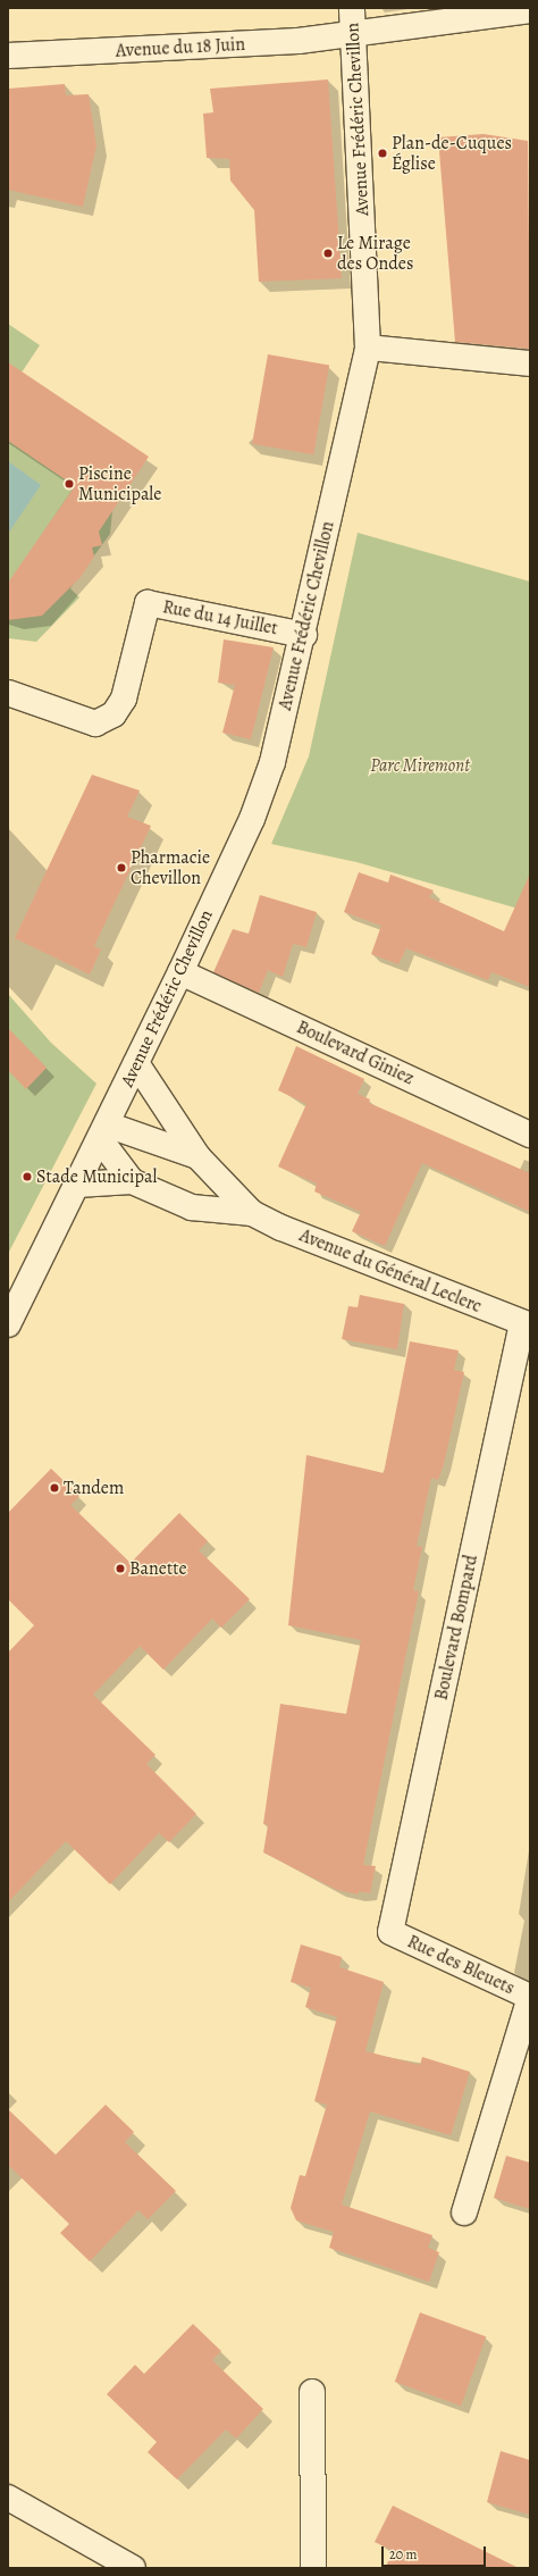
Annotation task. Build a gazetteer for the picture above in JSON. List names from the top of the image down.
{
  "streets": {
    "street": [
      "Avenue du 18 Juin",
      "Avenue Frédéric Chevillon",
      "Rue du 14 Juillet",
      "Boulevard Giniez",
      "Avenue du Général Leclerc",
      "Boulevard Bompard",
      "Rue des Bleuets"
    ]
  },
  "crossings": [
    ["Avenue du 18 Juin", "Avenue Frédéric Chevillon"],
    ["Avenue Frédéric Chevillon", "Rue du 14 Juillet"],
    ["Avenue Frédéric Chevillon", "Boulevard Giniez"],
    ["Avenue Frédéric Chevillon", "Avenue du Général Leclerc"],
    ["Avenue du Général Leclerc", "Boulevard Bompard"],
    ["Boulevard Bompard", "Rue des Bleuets"]
  ],
  "parks": ["Parc Miremont"],
  "places": [
    "Plan-de-Cuques Église",
    "Le Mirage des Ondes",
    "Piscine Municipale",
    "Pharmacie Chevillon",
    "Stade Municipal",
    "Tandem",
    "Banette"
  ],
  "scale_bar": "20 m"
}
